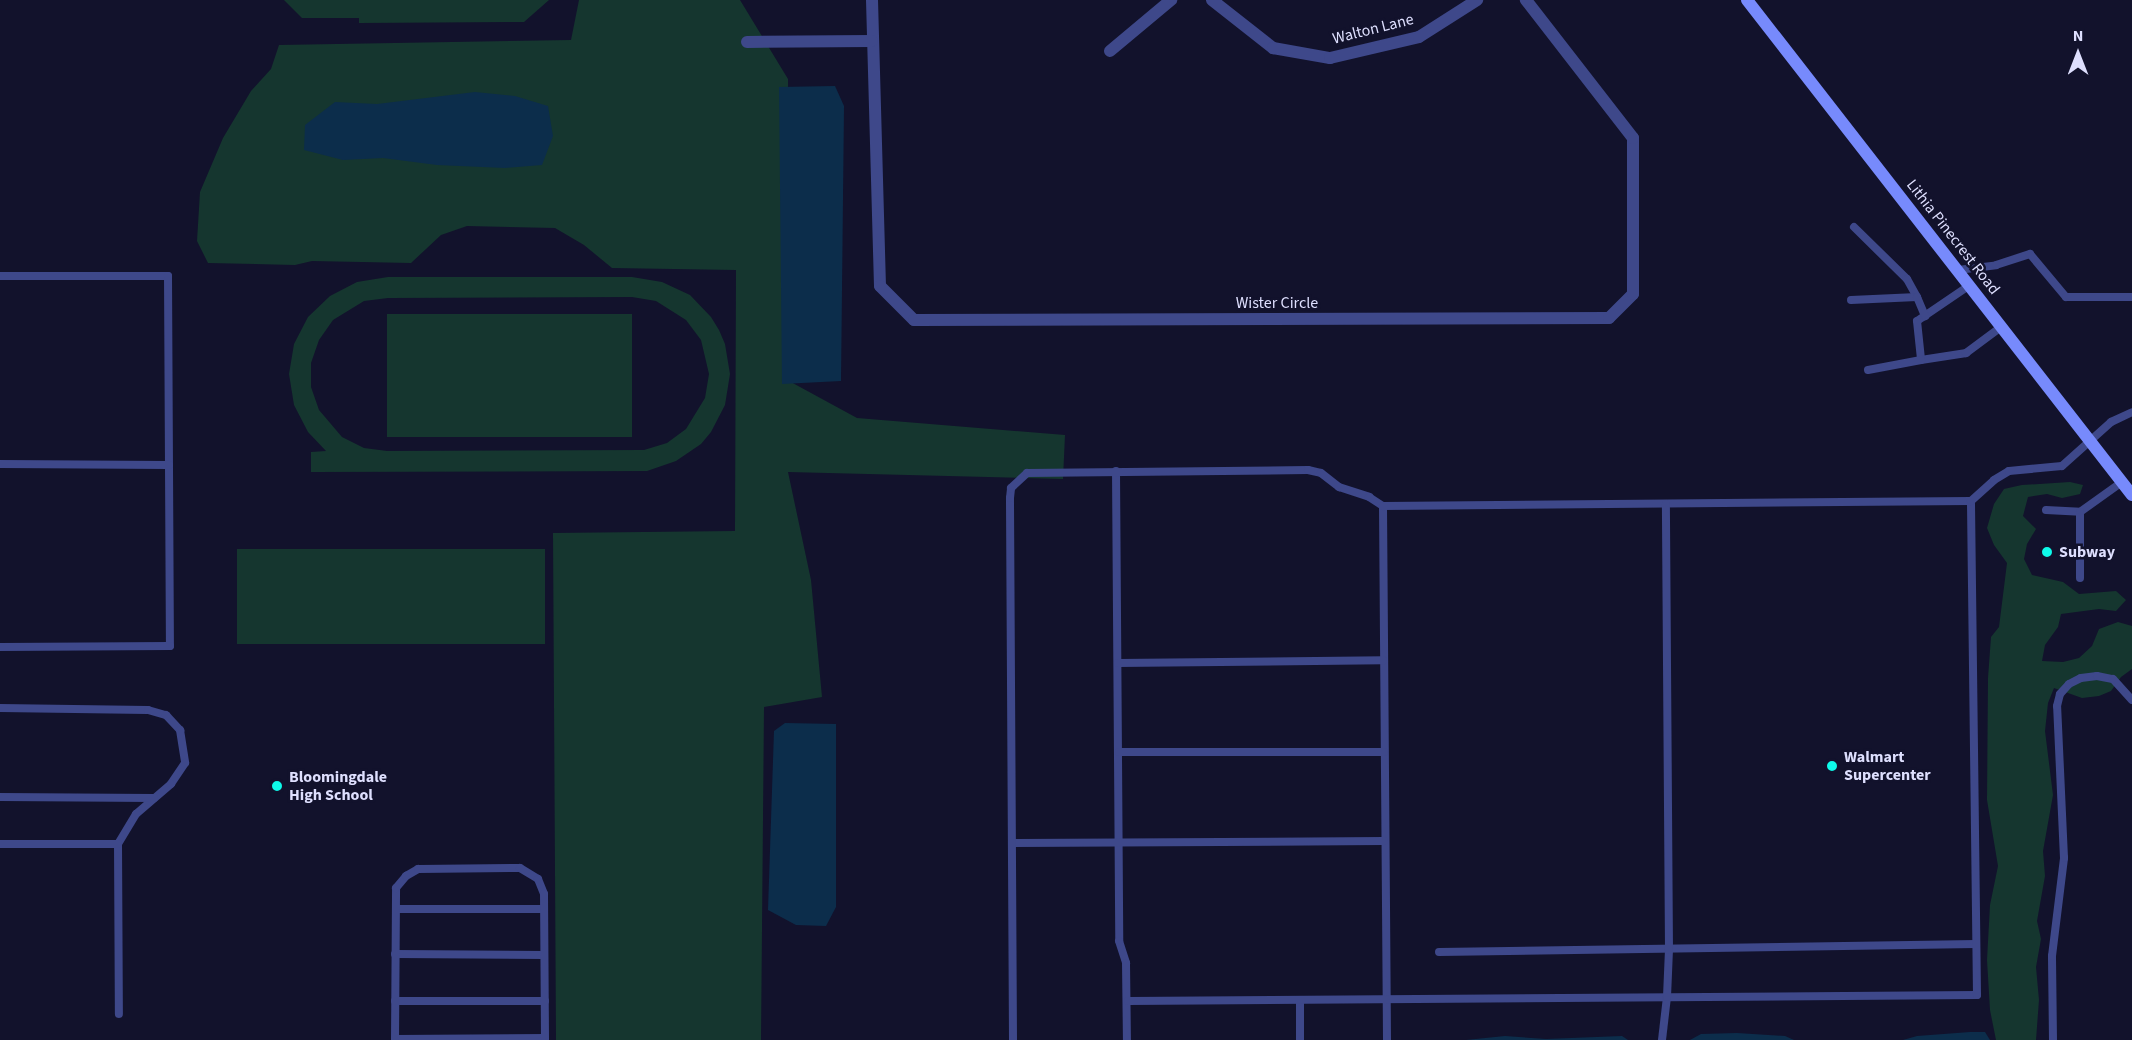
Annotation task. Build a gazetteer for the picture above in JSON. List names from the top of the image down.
{
  "streets": {
    "main road": ["Lithia Pinecrest Road"],
    "street": ["Walton Lane", "Wister Circle"]
  },
  "places": ["Subway", "Walmart Supercenter", "Bloomingdale High School"],
  "north": "top"
}
